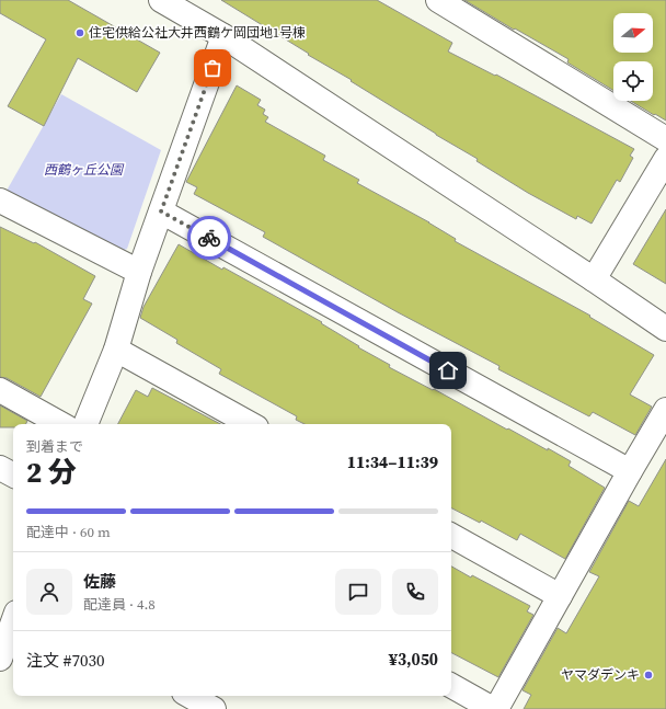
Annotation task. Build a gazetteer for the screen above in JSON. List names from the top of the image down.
{
  "parks": ["西鶴ヶ丘公園"],
  "places": ["住宅供給公社大井西鶴ケ岡団地1号棟", "ヤマダデンキ"],
  "north": "right",
  "page": {
    "heading": ["2 分", "到着まで", "11:34–11:39"],
    "panel": [
      "佐藤",
      "配達員 · 4.8",
      "注文 #7030",
      "¥3,050"
    ],
    "bar": "配達中 · 60 m"
  }
}
